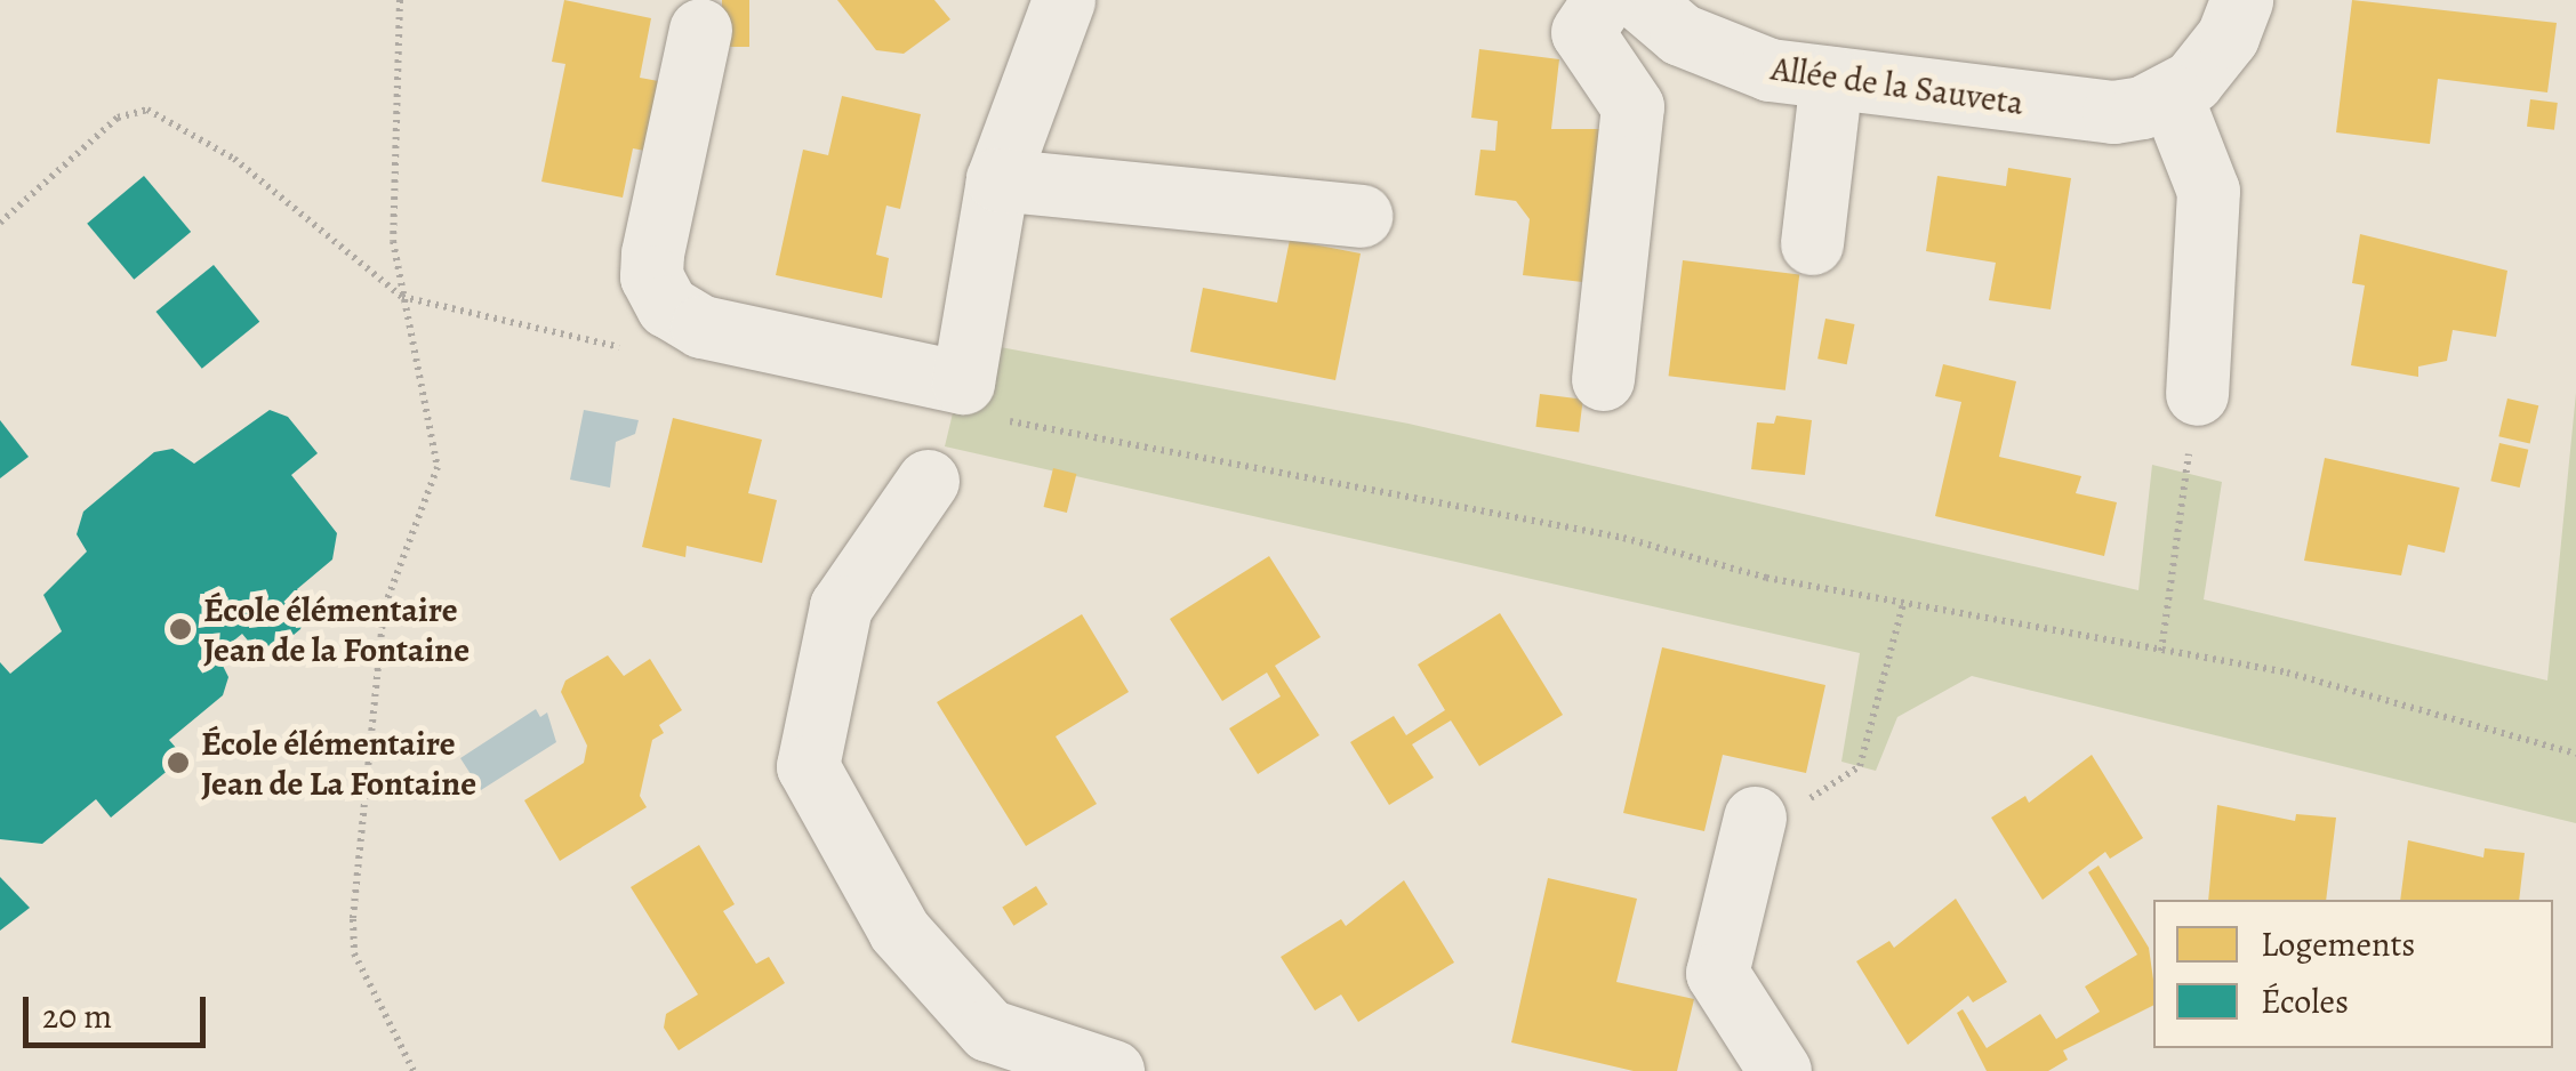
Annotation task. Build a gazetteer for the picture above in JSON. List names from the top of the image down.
{
  "streets": {
    "street": ["Allée de la Sauveta"]
  },
  "places": ["École élémentaire Jean de la Fontaine", "École élémentaire Jean de La Fontaine"],
  "legend": ["Logements", "Écoles"],
  "scale_bar": "20 m"
}
